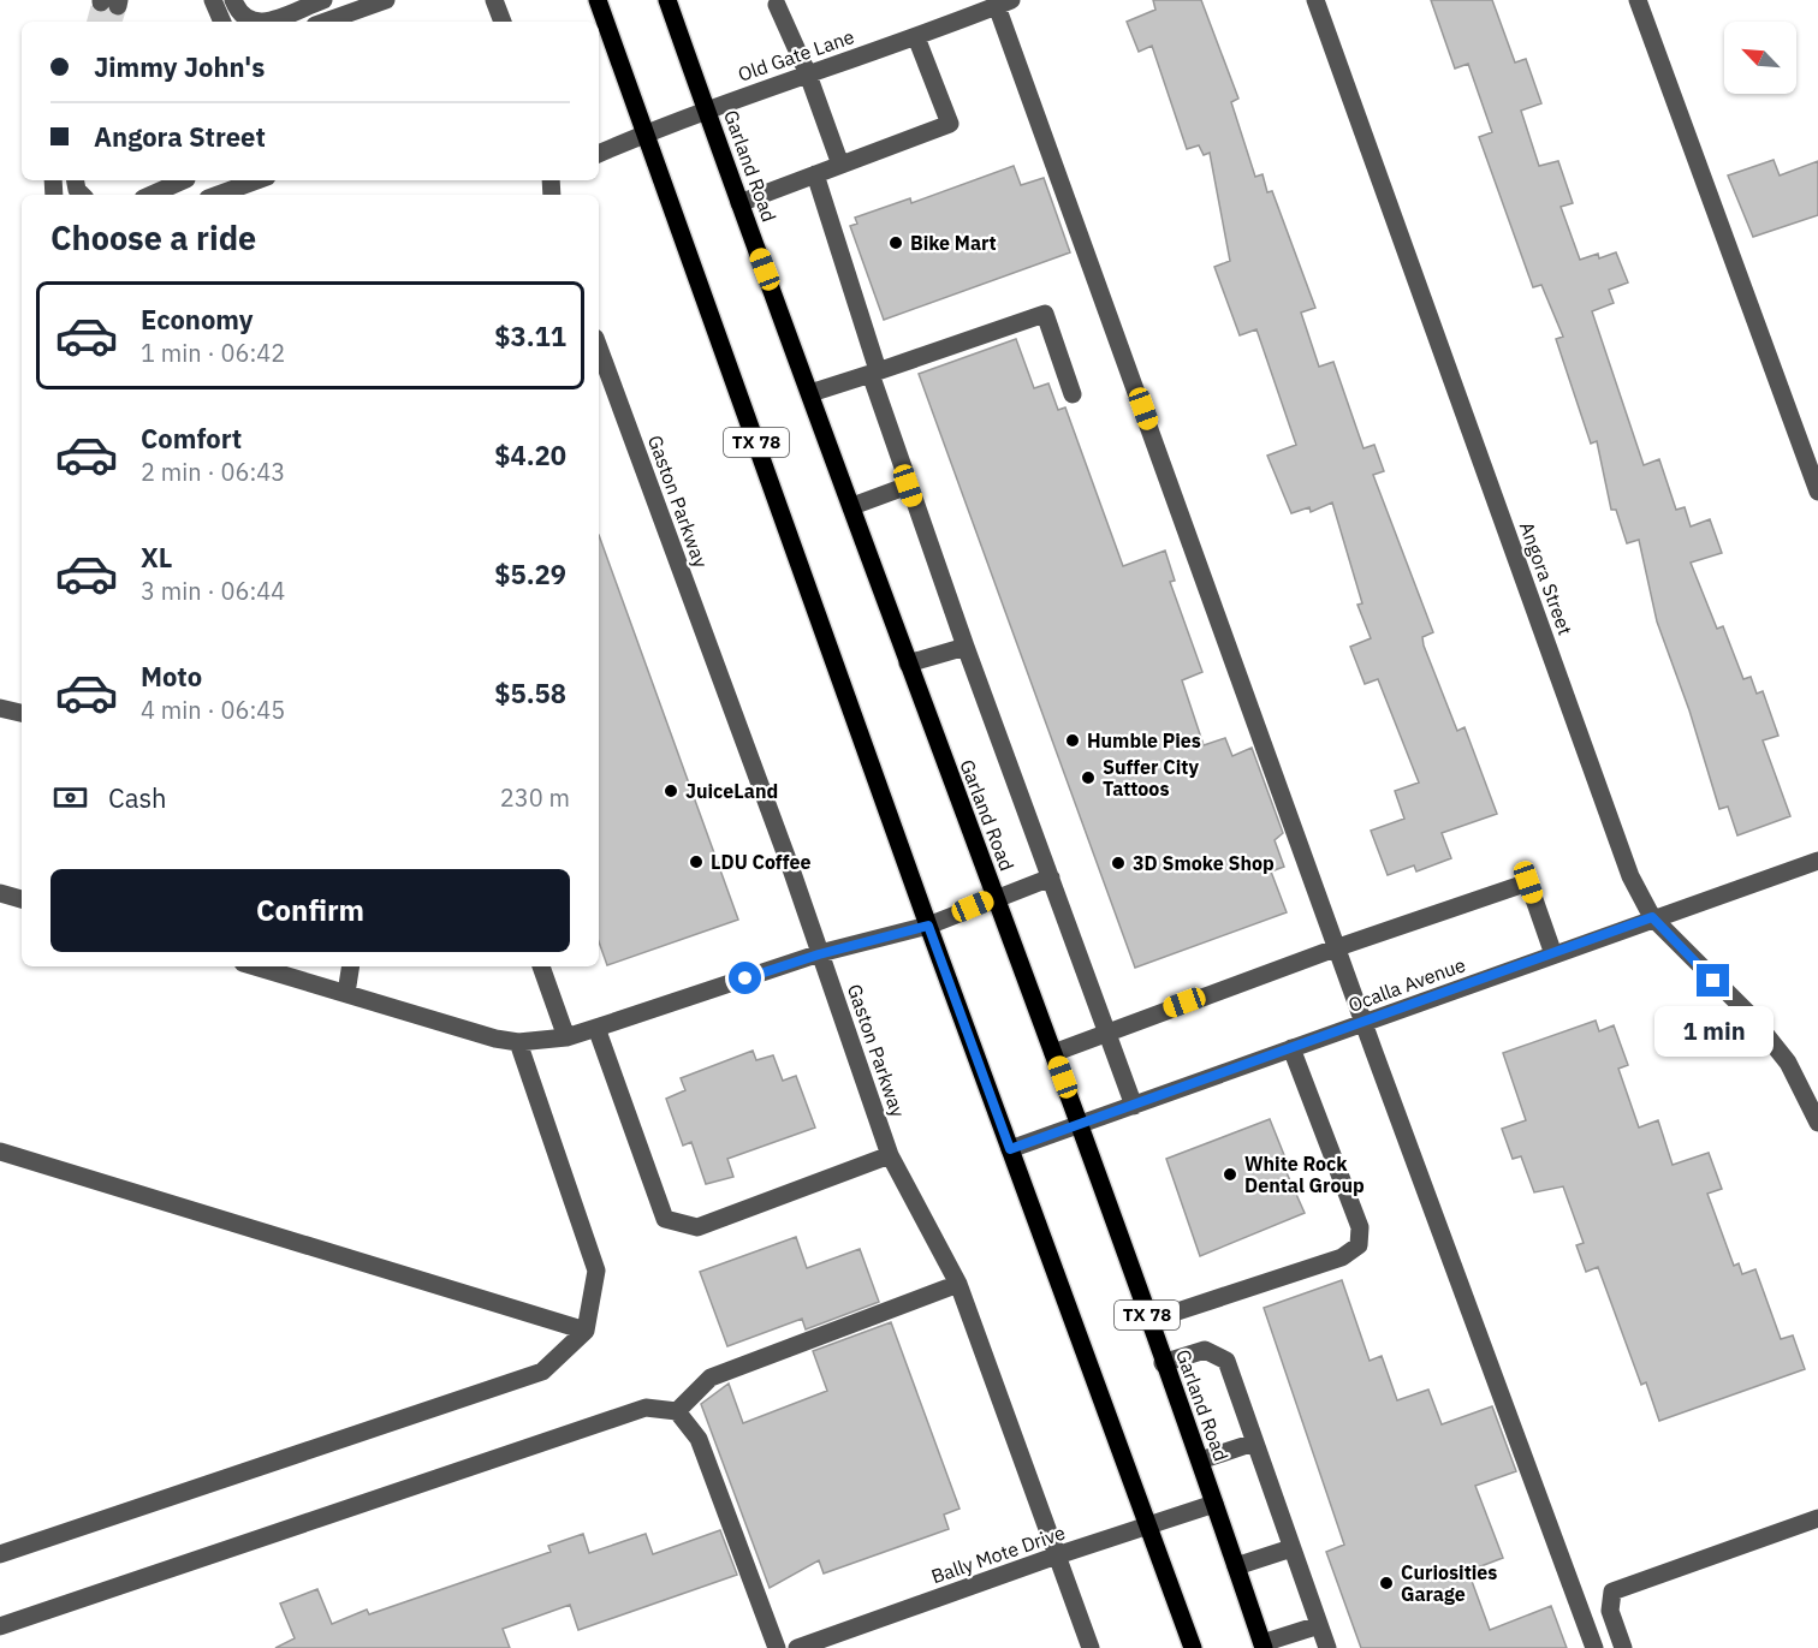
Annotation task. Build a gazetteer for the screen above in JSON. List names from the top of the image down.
{
  "streets": {
    "main road": ["Garland Road", "TX 78"],
    "street": [
      "Old Gate Lane",
      "Gaston Parkway",
      "Angora Street",
      "Ocalla Avenue",
      "Bally Mote Drive"
    ]
  },
  "crossings": [
    ["Old Gate Lane", "Garland Road"],
    ["Old Gate Lane", "TX 78"],
    ["Garland Road", "Ocalla Avenue"],
    ["Garland Road", "Bally Mote Drive"],
    ["TX 78", "Ocalla Avenue"],
    ["TX 78", "Bally Mote Drive"],
    ["Gaston Parkway", "Bally Mote Drive"],
    ["Angora Street", "Ocalla Avenue"]
  ],
  "places": [
    "Bike Mart",
    "Humble Pies",
    "Suffer City Tattoos",
    "JuiceLand",
    "LDU Coffee",
    "3D Smoke Shop",
    "White Rock Dental Group",
    "Curiosities Garage"
  ],
  "north": "top left",
  "page": {
    "banner": ["Jimmy John's", "Angora Street"],
    "heading": "Choose a ride",
    "list": [
      {
        "name": "Economy",
        "note": "1 min · 06:42",
        "value": "$3.11"
      },
      {
        "name": "Comfort",
        "note": "2 min · 06:43",
        "value": "$4.20"
      },
      {
        "name": "XL",
        "note": "3 min · 06:44",
        "value": "$5.29"
      },
      {
        "name": "Moto",
        "note": "4 min · 06:45",
        "value": "$5.58"
      }
    ],
    "pay": ["Cash", "230 m"],
    "buttons": "Confirm",
    "bubble": "1 min"
  }
}
